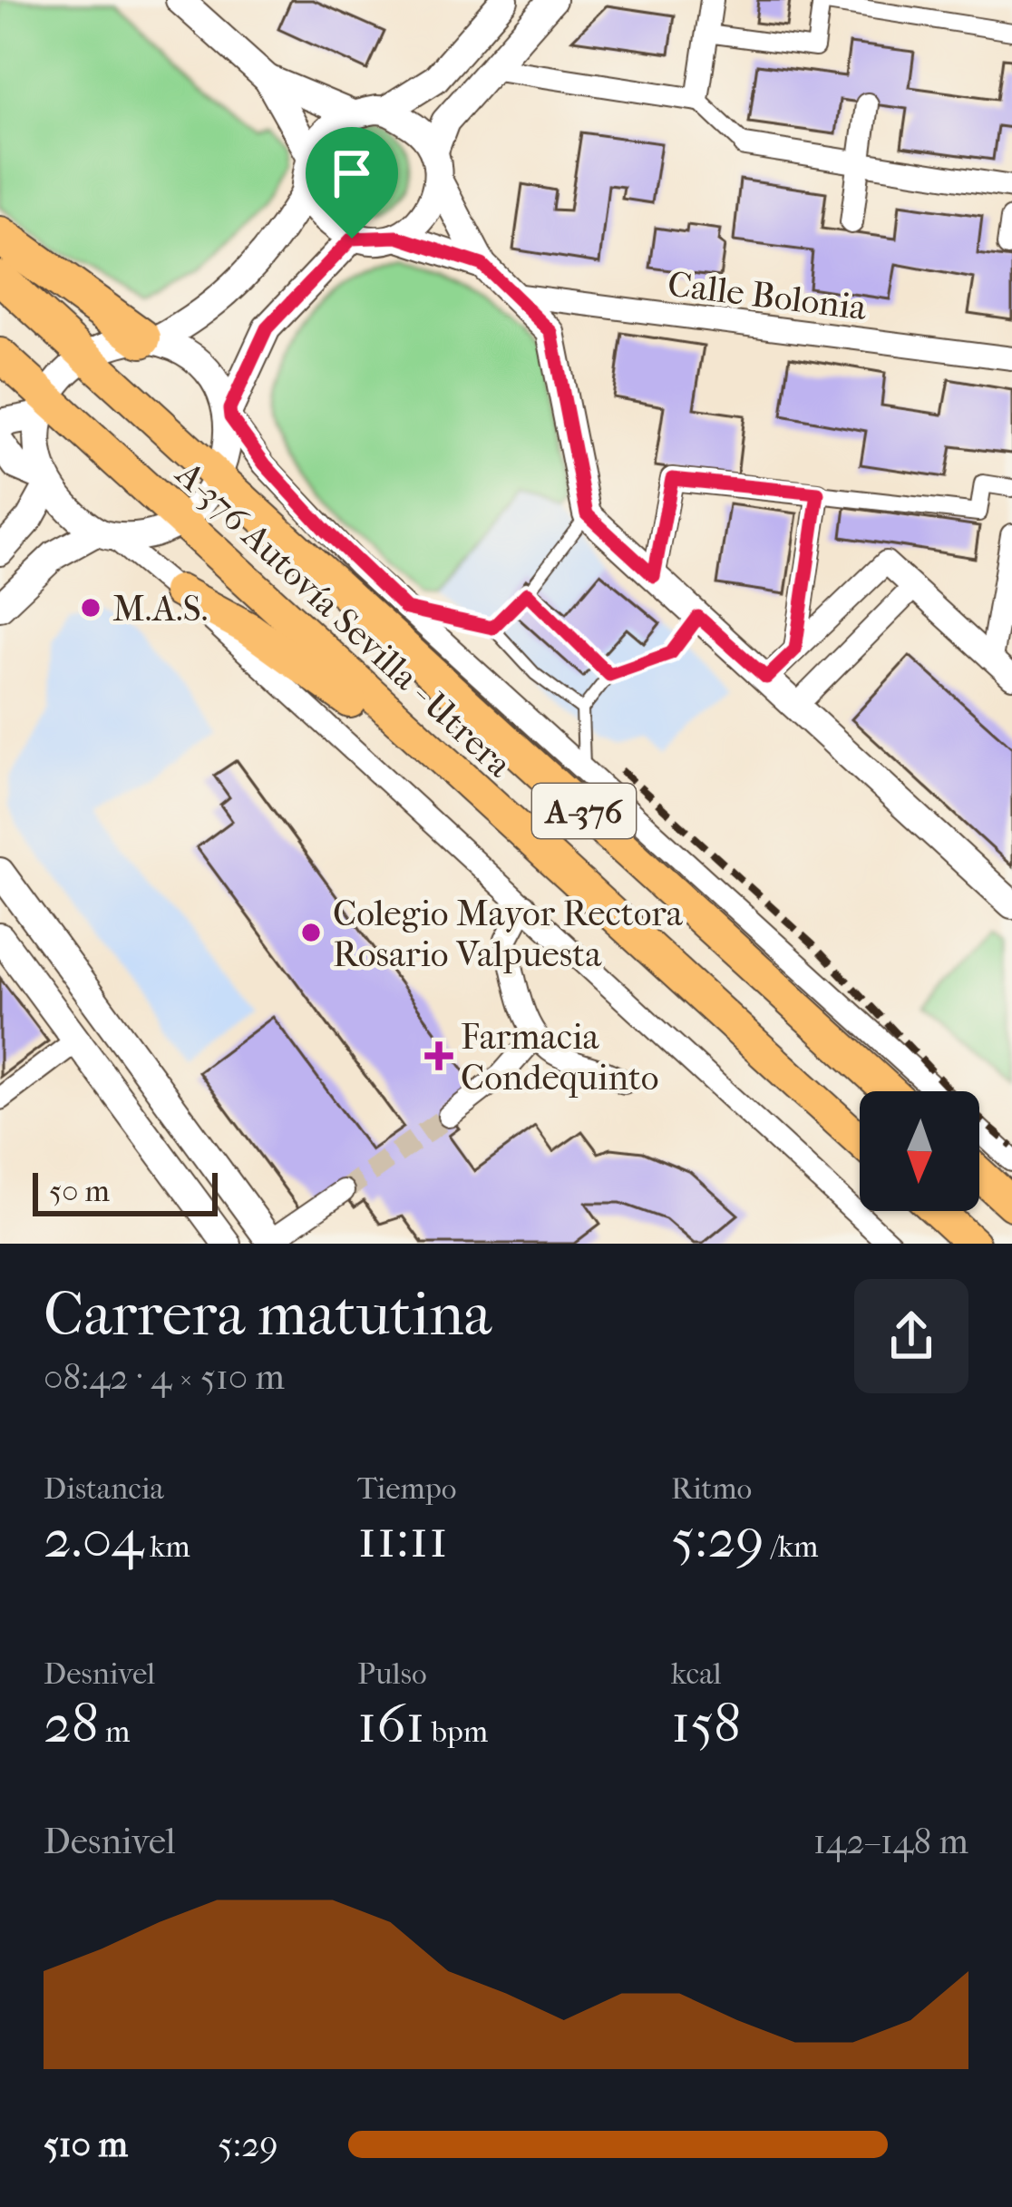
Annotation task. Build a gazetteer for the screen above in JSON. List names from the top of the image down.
{
  "streets": {
    "main road": ["A-376 Autovía Sevilla - Utrera", "A-376"],
    "street": ["Calle Bolonia"]
  },
  "places": {
    "other": ["M.A.S.", "Colegio Mayor Rectora Rosario Valpuesta"],
    "health": ["Farmacia Condequinto"]
  },
  "scale_bar": "50 m",
  "north": "bottom",
  "page": {
    "scale": "50 m",
    "heading": ["Carrera matutina", "08:42 · 4 × 510 m"],
    "stats": [
      ["Distancia", "2.04 km"],
      ["Tiempo", "11:11"],
      ["Ritmo", "5:29 /km"],
      ["Desnivel", "28 m"],
      ["Pulso", "161 bpm"],
      ["kcal", "158"]
    ],
    "chart": ["Desnivel", "142–148 m"],
    "list": [
      {
        "name": "510 m",
        "note": "5:29"
      }
    ]
  }
}
